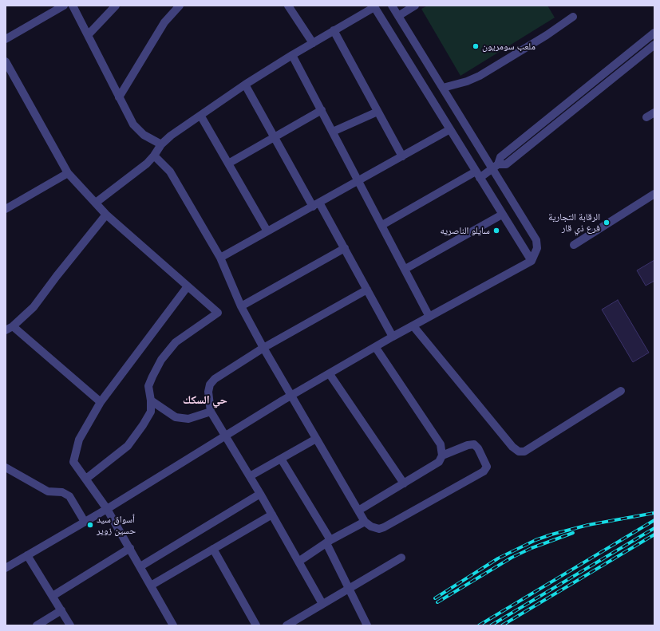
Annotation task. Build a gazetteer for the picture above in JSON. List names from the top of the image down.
{
  "districts": ["حي السكك"],
  "places": [
    "ملعب سومريون",
    "الرقابة التجارية فرع ذي قار",
    "سايلو الناصريه",
    "أسواق سيد حسين زوير"
  ]
}
